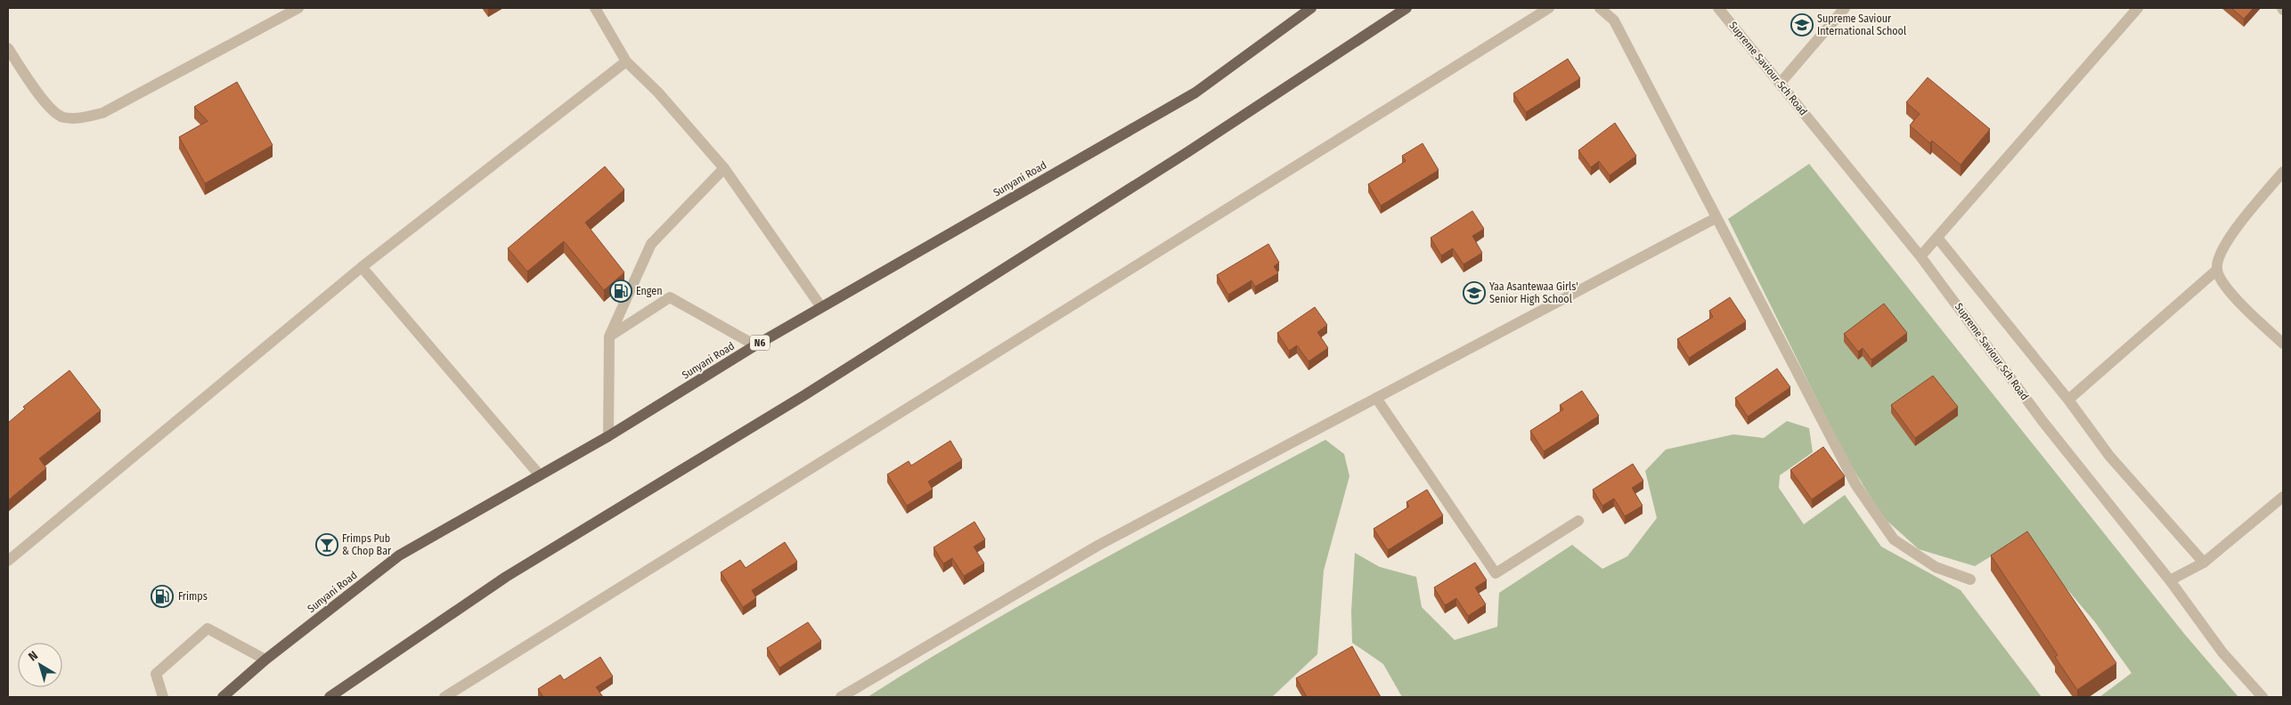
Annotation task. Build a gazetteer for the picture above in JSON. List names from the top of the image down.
{
  "streets": {
    "main road": ["Sunyani Road", "N6"],
    "street": ["Supreme Saviour Sch Road"]
  },
  "places": {
    "school or university": ["Supreme Saviour International School", "Yaa Asantewaa Girls' Senior High School"],
    "fuel station": ["Engen", "Frimps"],
    "bar": ["Frimps Pub & Chop Bar"]
  },
  "north": "top left"
}
